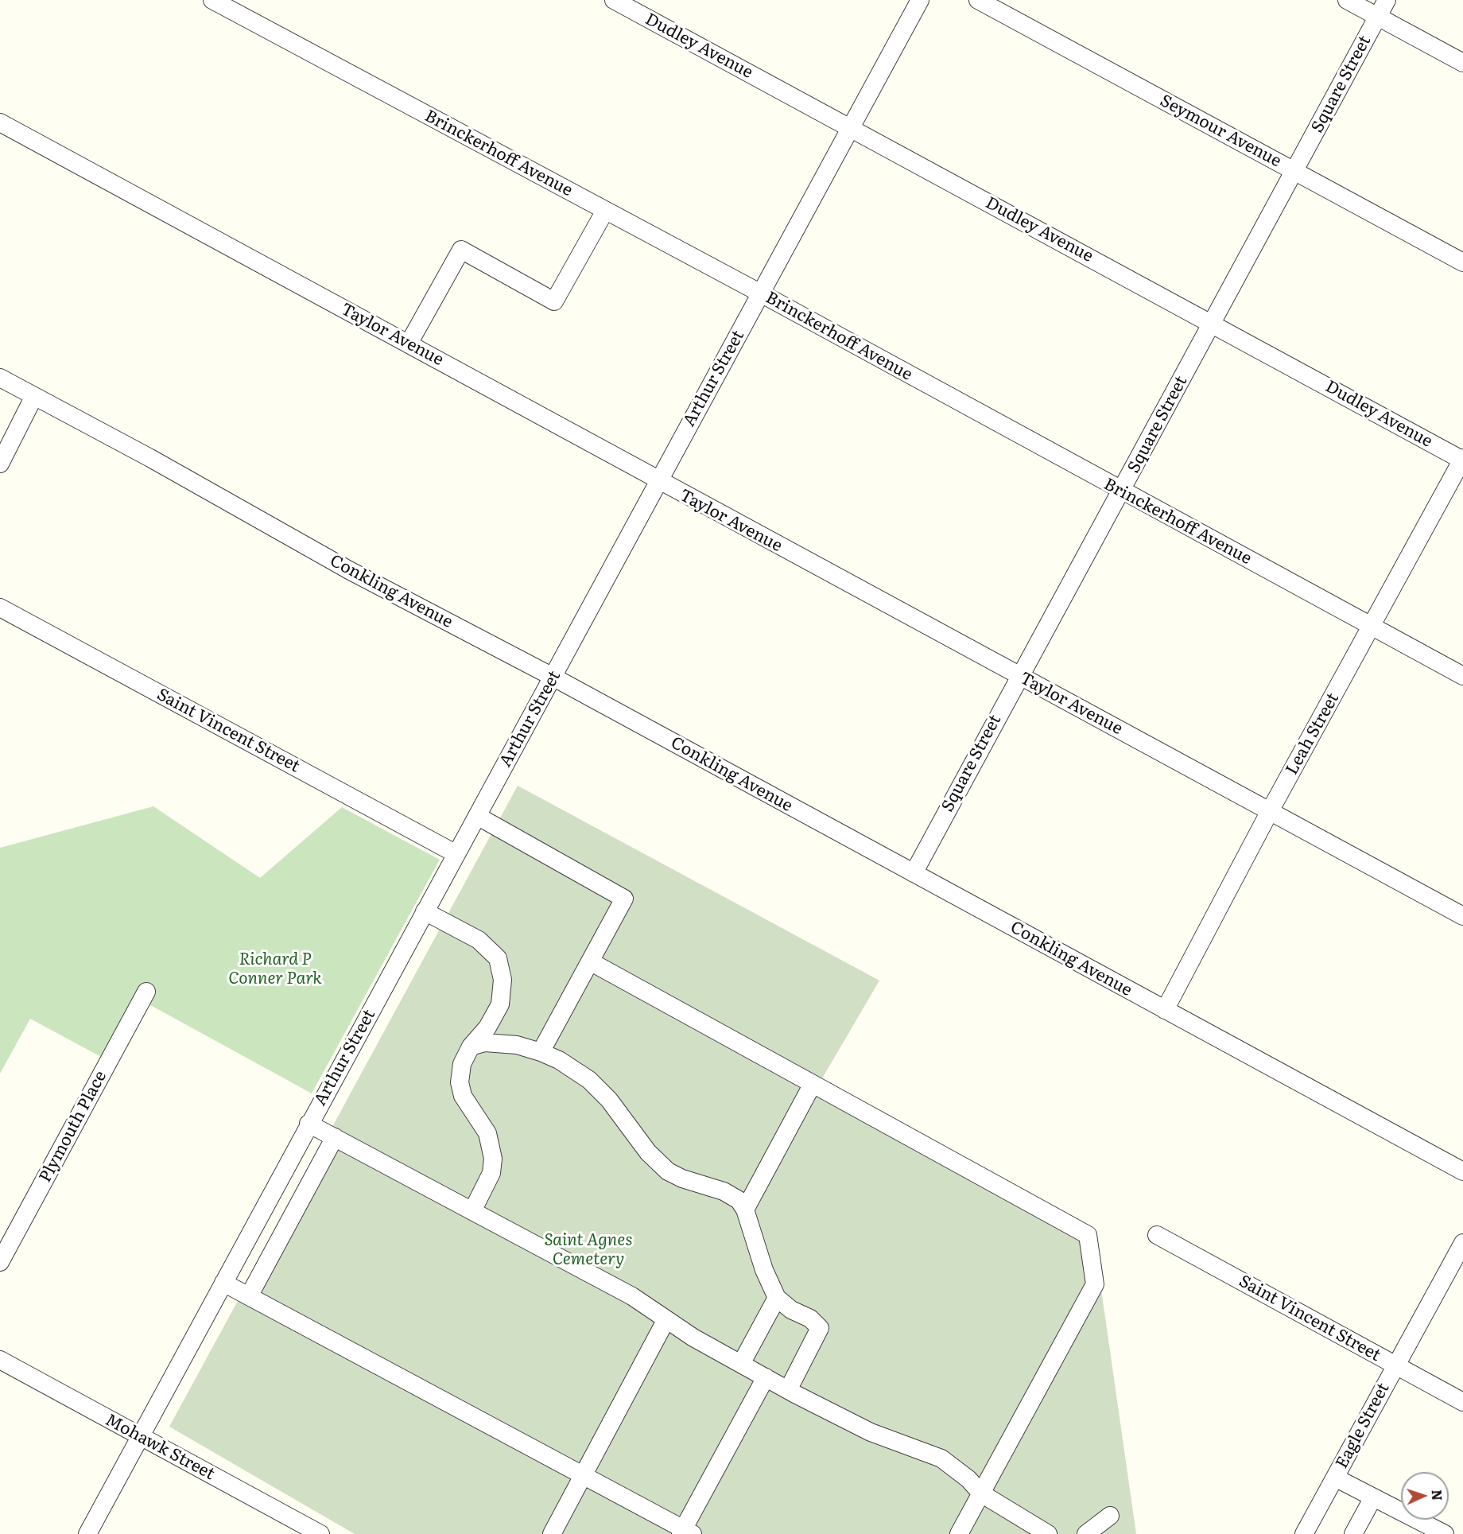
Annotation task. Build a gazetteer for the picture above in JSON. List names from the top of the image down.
{
  "streets": {
    "street": [
      "Dudley Avenue",
      "Square Street",
      "Seymour Avenue",
      "Brinckerhoff Avenue",
      "Taylor Avenue",
      "Arthur Street",
      "Conkling Avenue",
      "Saint Vincent Street",
      "Leah Street",
      "Plymouth Place",
      "Eagle Street",
      "Mohawk Street"
    ]
  },
  "crossings": [
    ["Dudley Avenue", "Square Street"],
    ["Dudley Avenue", "Arthur Street"],
    ["Dudley Avenue", "Leah Street"],
    ["Square Street", "Seymour Avenue"],
    ["Square Street", "Brinckerhoff Avenue"],
    ["Square Street", "Taylor Avenue"],
    ["Square Street", "Conkling Avenue"],
    ["Brinckerhoff Avenue", "Arthur Street"],
    ["Brinckerhoff Avenue", "Leah Street"],
    ["Taylor Avenue", "Arthur Street"],
    ["Taylor Avenue", "Leah Street"],
    ["Arthur Street", "Conkling Avenue"],
    ["Arthur Street", "Saint Vincent Street"],
    ["Arthur Street", "Mohawk Street"],
    ["Conkling Avenue", "Leah Street"],
    ["Saint Vincent Street", "Eagle Street"]
  ],
  "parks": ["Richard P Conner Park", "Saint Agnes Cemetery"],
  "north": "right"
}
